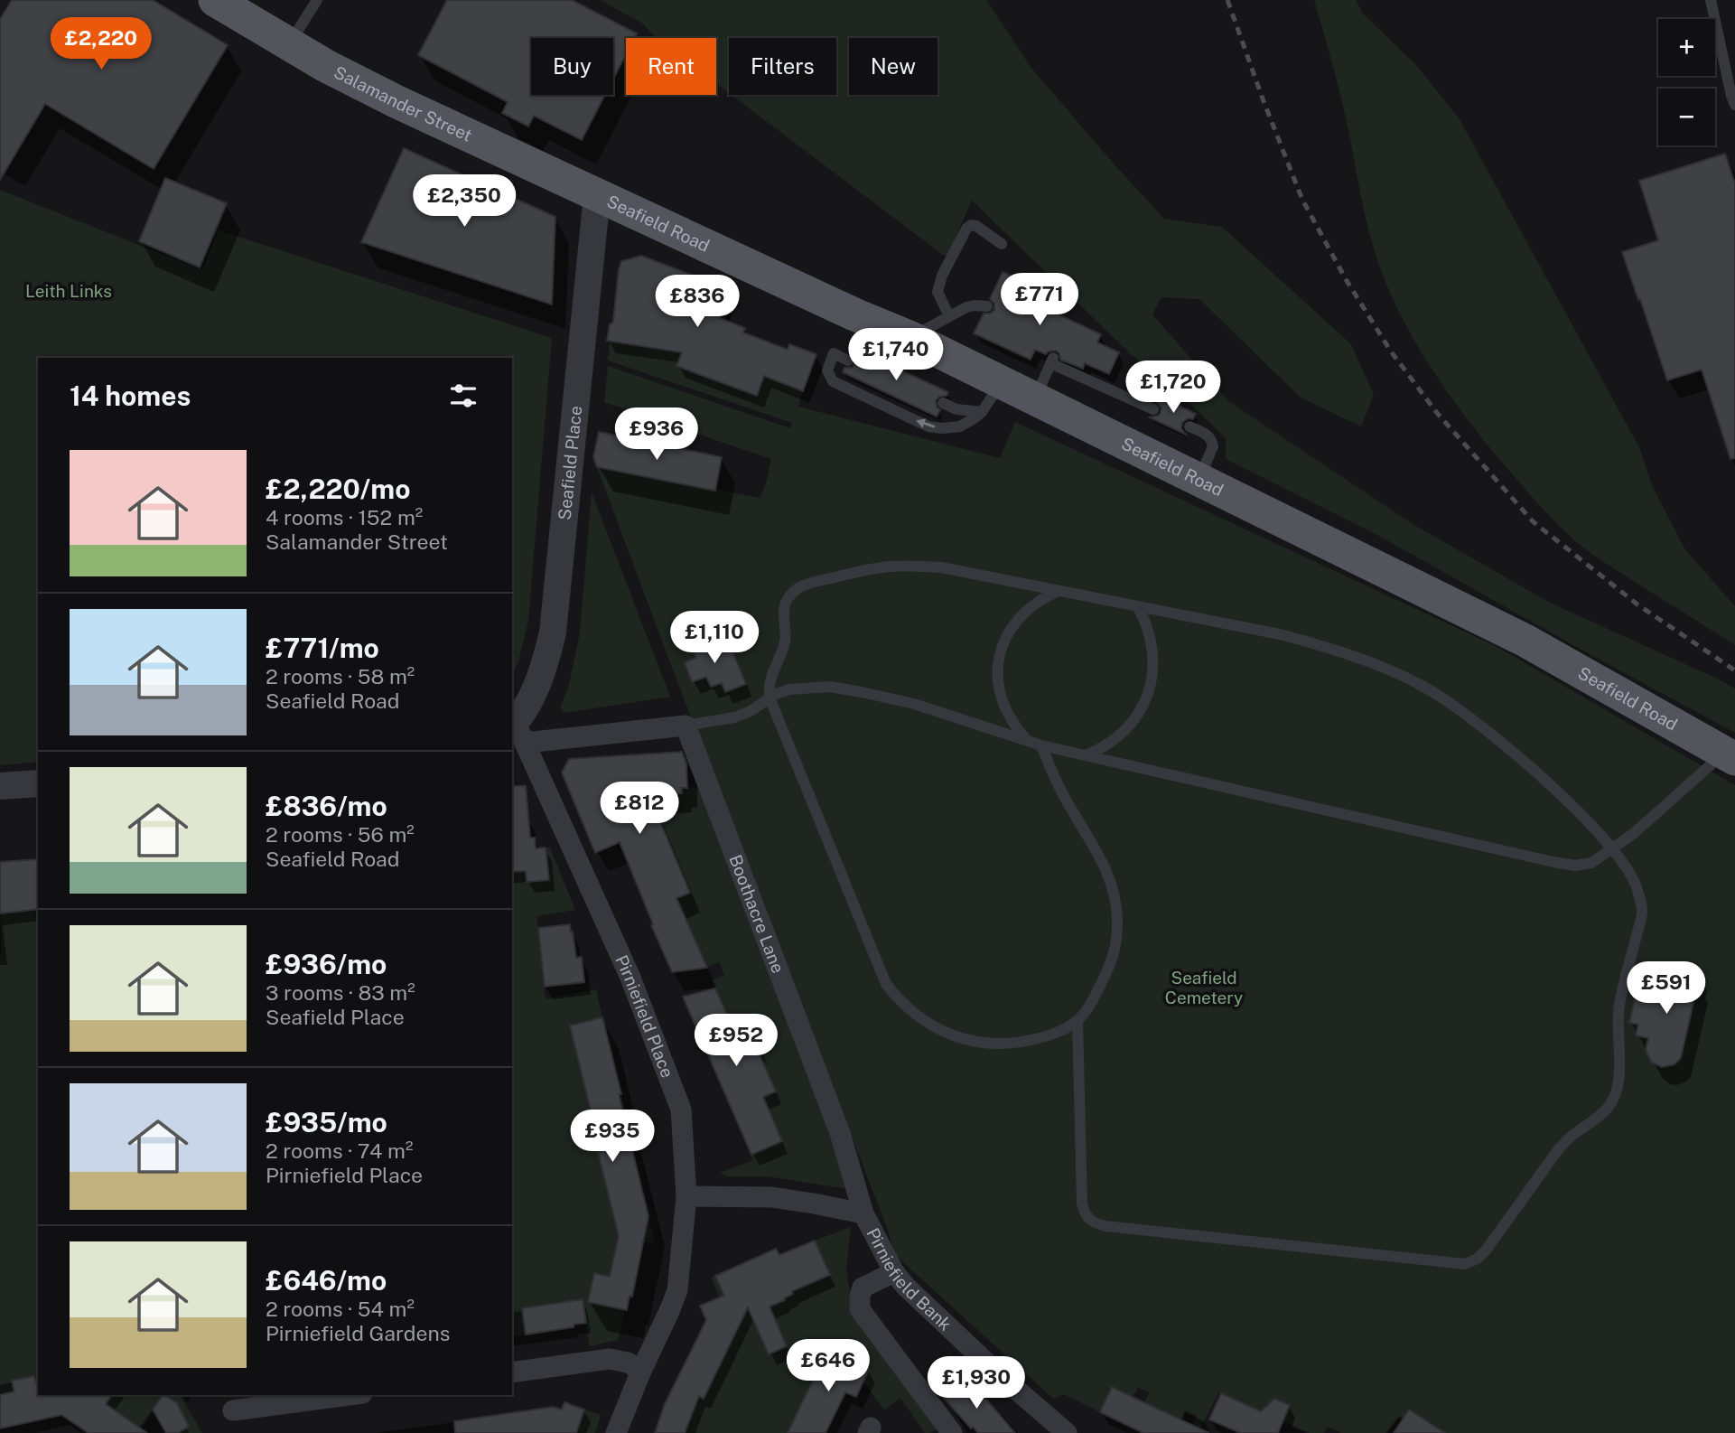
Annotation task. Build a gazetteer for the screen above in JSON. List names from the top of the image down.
{
  "streets": {
    "main road": ["Salamander Street", "Seafield Road"],
    "street": [
      "Seafield Place",
      "Boothacre Lane",
      "Pirniefield Place",
      "Pirniefield Bank"
    ]
  },
  "crossings": [
    ["Salamander Street", "Seafield Road"],
    ["Salamander Street", "Seafield Place"],
    ["Seafield Road", "Seafield Place"],
    ["Seafield Place", "Pirniefield Place"],
    ["Boothacre Lane", "Pirniefield Bank"],
    ["Pirniefield Place", "Pirniefield Bank"]
  ],
  "parks": ["Leith Links", "Seafield Cemetery"],
  "page": {
    "price": [
      "£2,220",
      "£2,350",
      "£771",
      "£836",
      "£1,740",
      "£1,720",
      "£936",
      "£1,110",
      "£812",
      "£591",
      "£952",
      "£935",
      "£646",
      "£1,930"
    ],
    "map_buttons": ["+", "−"],
    "chip": [
      "Buy",
      "Rent",
      "Filters",
      "New"
    ],
    "heading": "14 homes",
    "list": [
      {
        "name": "£2,220/mo",
        "note": "4 rooms · 152 m² · Salamander Street"
      },
      {
        "name": "£771/mo",
        "note": "2 rooms · 58 m² · Seafield Road"
      },
      {
        "name": "£836/mo",
        "note": "2 rooms · 56 m² · Seafield Road"
      },
      {
        "name": "£936/mo",
        "note": "3 rooms · 83 m² · Seafield Place"
      },
      {
        "name": "£935/mo",
        "note": "2 rooms · 74 m² · Pirniefield Place"
      },
      {
        "name": "£646/mo",
        "note": "2 rooms · 54 m² · Pirniefield Gardens"
      }
    ]
  }
}
